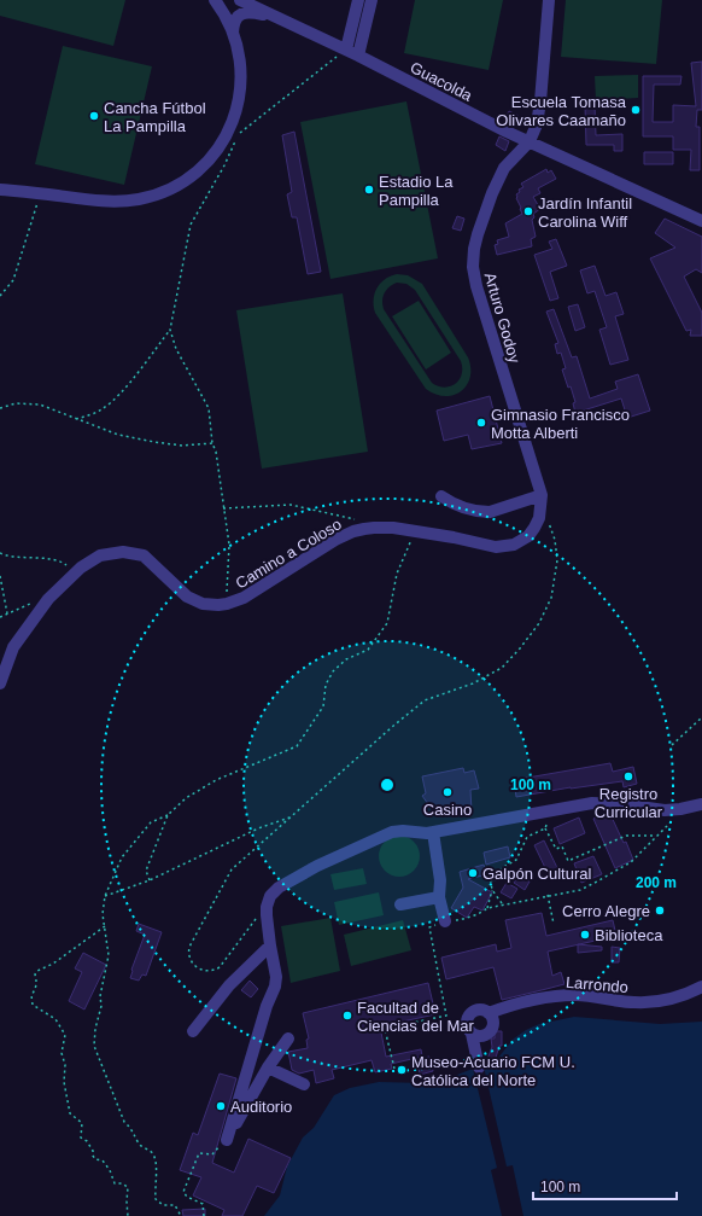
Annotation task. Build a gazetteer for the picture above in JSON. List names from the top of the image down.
{
  "streets": {
    "street": [
      "Guacolda",
      "Arturo Godoy",
      "Camino a Coloso",
      "Larrondo"
    ]
  },
  "crossings": [
    ["Guacolda", "Arturo Godoy"],
    ["Arturo Godoy", "Camino a Coloso"]
  ],
  "places": [
    "Escuela Tomasa Olivares Caamaño",
    "Cancha Fútbol La Pampilla",
    "Estadio La Pampilla",
    "Jardín Infantil Carolina Wiff",
    "Gimnasio Francisco Motta Alberti",
    "Registro Curricular",
    "Casino",
    "Galpón Cultural",
    "Cerro Alegre",
    "Biblioteca",
    "Facultad de Ciencias del Mar",
    "Museo-Acuario FCM U. Católica del Norte",
    "Auditorio"
  ],
  "scale_bar": "100 m",
  "rings": ["100 m", "200 m"]
}
